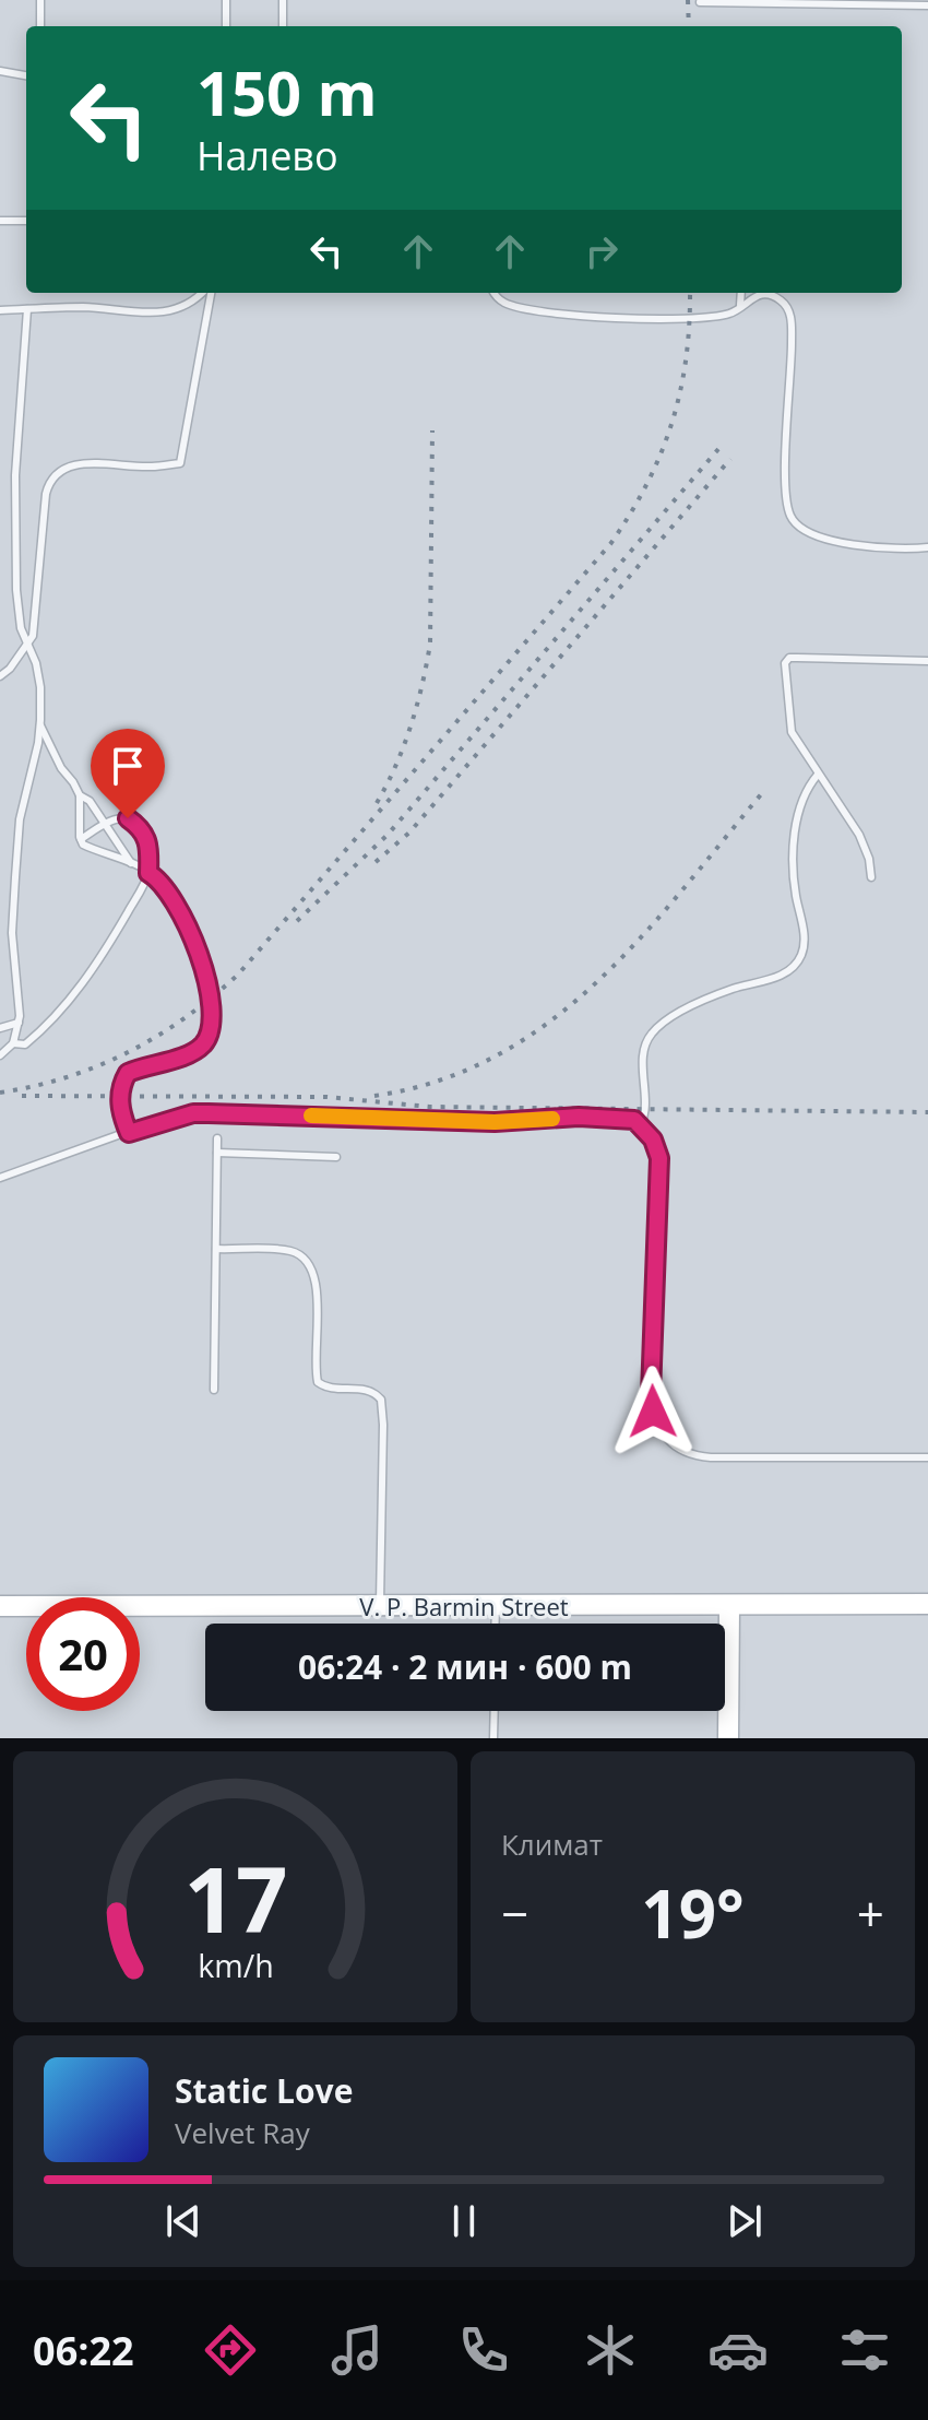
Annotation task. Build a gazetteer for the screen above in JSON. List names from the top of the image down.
{
  "streets": {
    "street": ["V. P. Barmin Street"]
  },
  "page": {
    "turn": ["150 m", "Налево"],
    "limit": "20",
    "trip": "06:24 · 2 мин · 600 m",
    "tile": "Климат",
    "heat": ["−", "19°", "+"],
    "song": ["Static Love", "Velvet Ray"],
    "tabs": "06:22",
    "gauge": ["17", "km/h"]
  }
}
